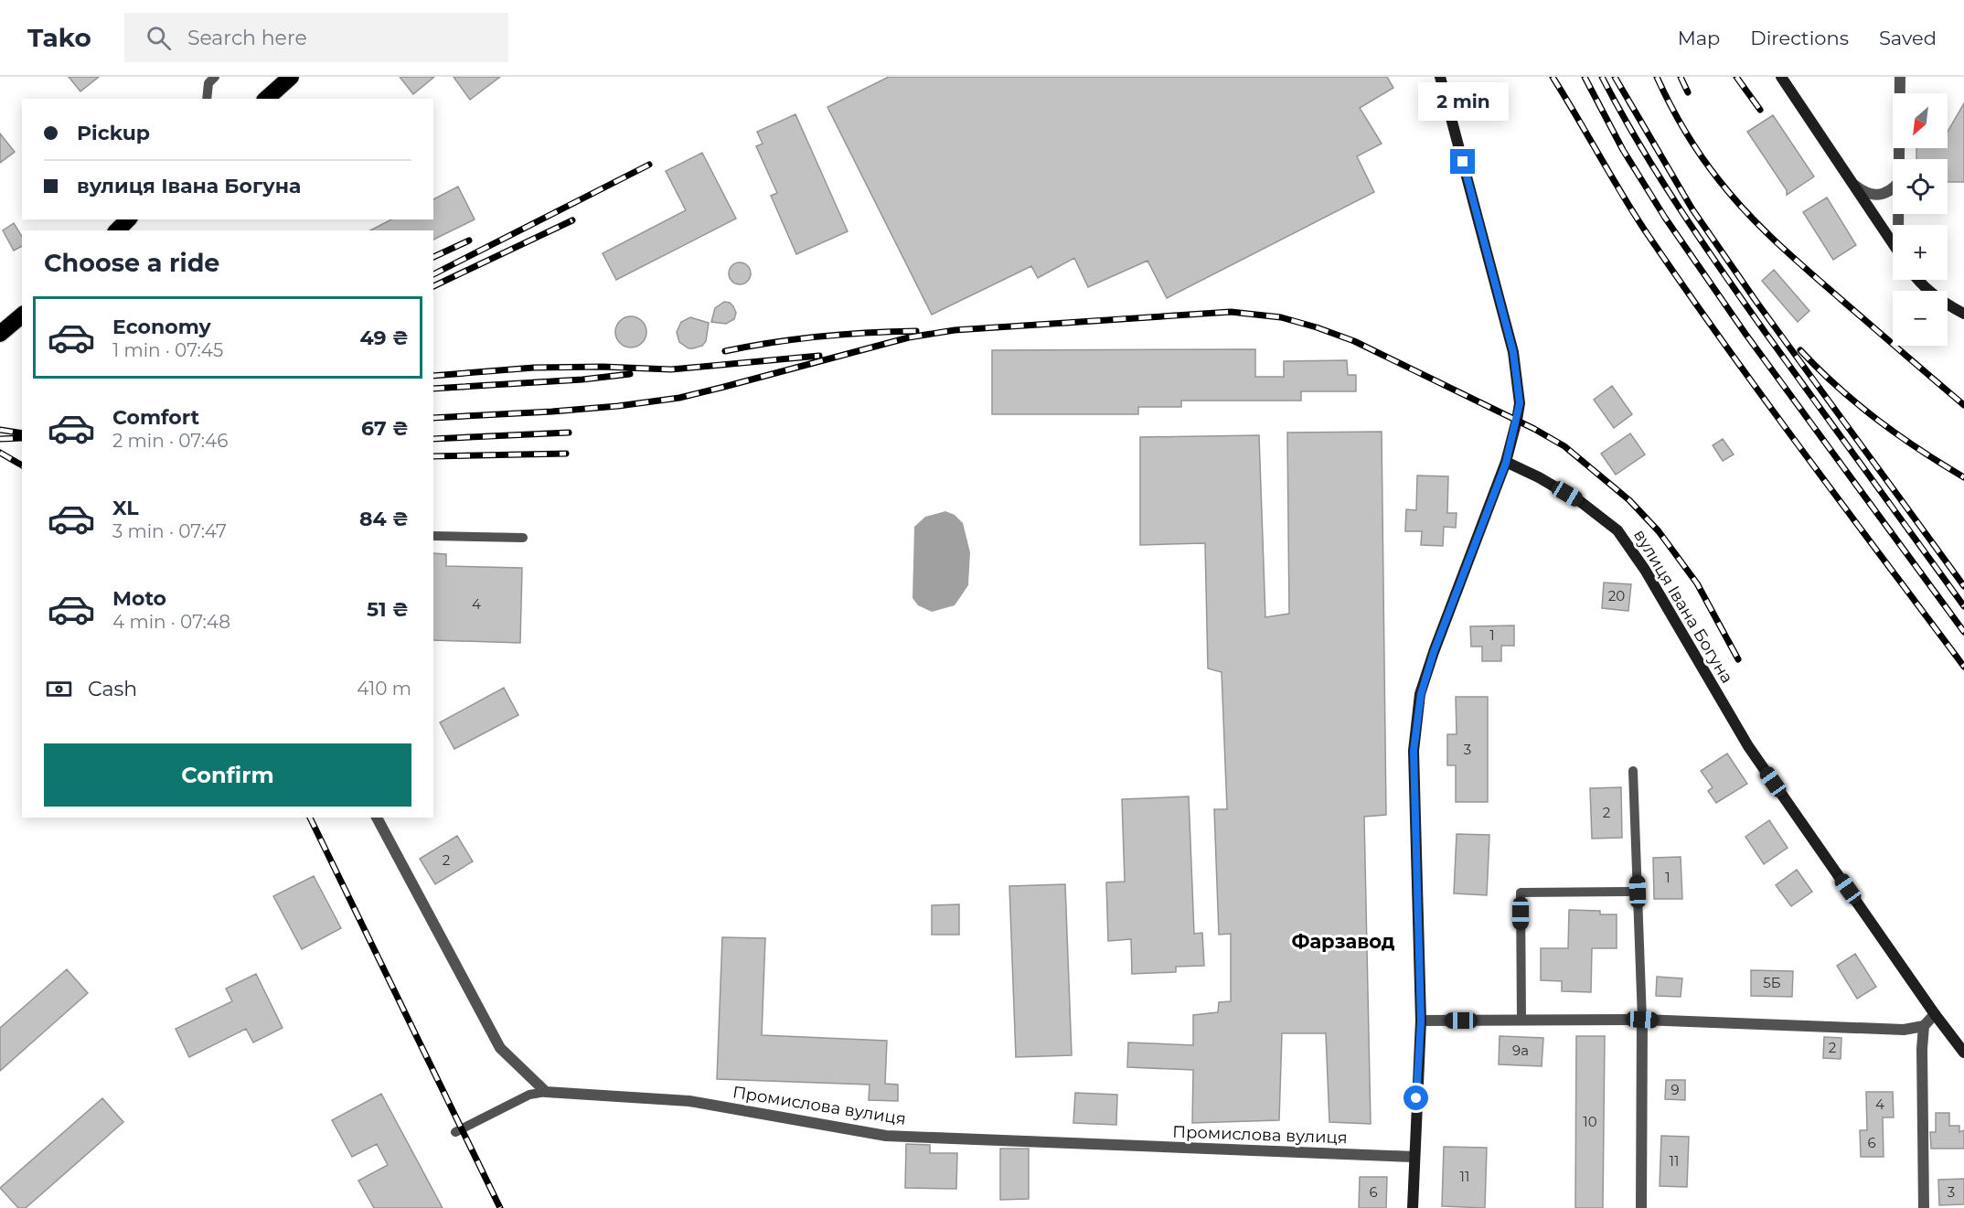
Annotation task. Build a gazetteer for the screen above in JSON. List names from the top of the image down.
{
  "streets": {
    "street": ["вулиця Івана Богуна", "Промислова вулиця"]
  },
  "districts": ["Фарзавод"],
  "house_numbers": [
    "20",
    "4",
    "1",
    "3",
    "2",
    "2",
    "1",
    "5Б",
    "2",
    "9а",
    "9",
    "4",
    "10",
    "6",
    "11",
    "11",
    "6",
    "3"
  ],
  "north": "bottom left",
  "page": {
    "header": "Tako",
    "search": "Search here",
    "nav": ["Map", "Directions", "Saved"],
    "bubble": "2 min",
    "map_buttons": ["+", "−"],
    "banner": ["Pickup", "вулиця Івана Богуна"],
    "heading": "Choose a ride",
    "list": [
      {
        "name": "Economy",
        "note": "1 min · 07:45",
        "value": "49 ₴"
      },
      {
        "name": "Comfort",
        "note": "2 min · 07:46",
        "value": "67 ₴"
      },
      {
        "name": "XL",
        "note": "3 min · 07:47",
        "value": "84 ₴"
      },
      {
        "name": "Moto",
        "note": "4 min · 07:48",
        "value": "51 ₴"
      }
    ],
    "pay": ["Cash", "410 m"],
    "buttons": "Confirm"
  }
}
